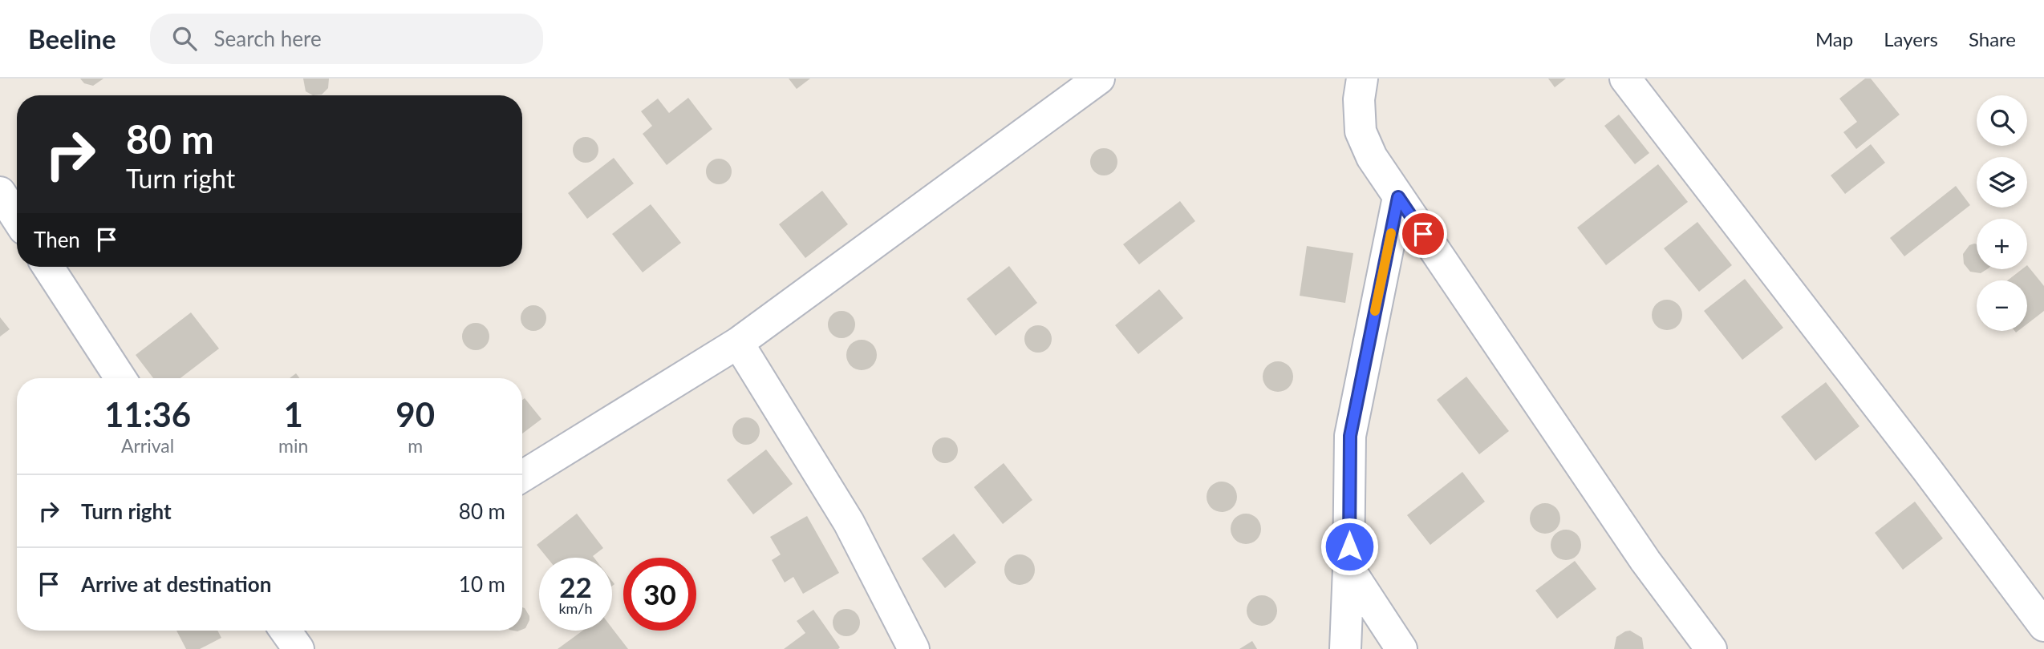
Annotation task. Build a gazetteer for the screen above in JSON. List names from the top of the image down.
{
  "page": {
    "header": "Beeline",
    "search": "Search here",
    "nav": ["Map", "Layers", "Share"],
    "map_buttons": ["+", "−"],
    "turn": ["80 m", "Turn right"],
    "then": "Then",
    "eta": [
      "11:36",
      "Arrival",
      "1",
      "min",
      "90",
      "m"
    ],
    "list": [
      {
        "name": "Turn right",
        "value": "80 m"
      },
      {
        "name": "Arrive at destination",
        "value": "10 m"
      }
    ],
    "speed": "22 km/h",
    "limit": "30"
  }
}
